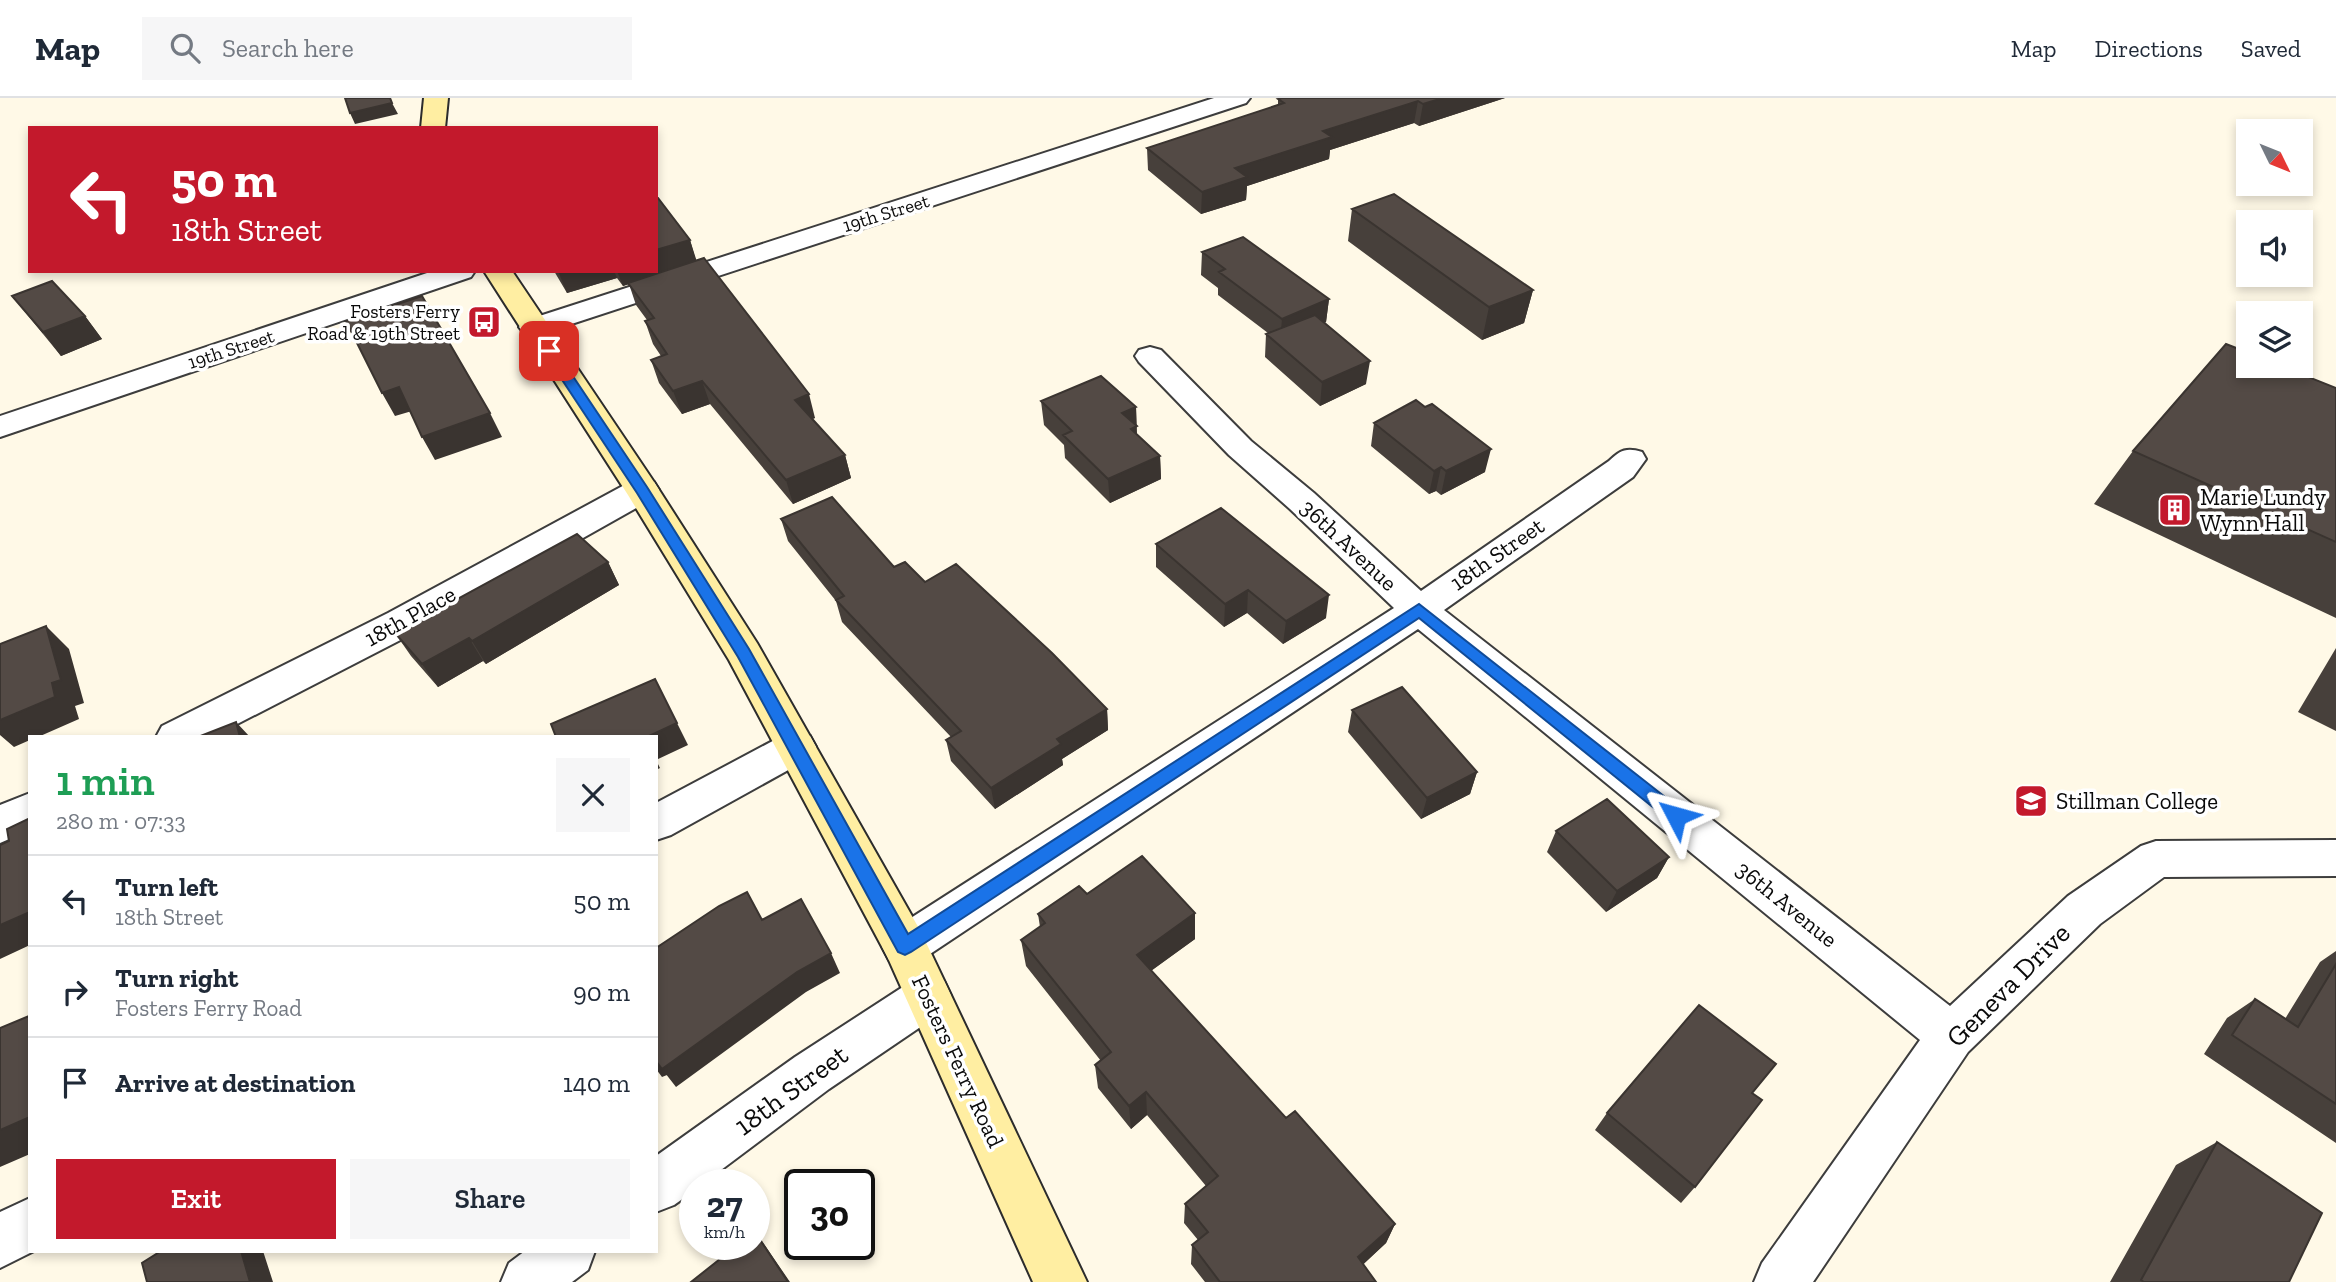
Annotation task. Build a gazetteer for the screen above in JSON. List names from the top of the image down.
{
  "streets": {
    "street": [
      "19th Street",
      "36th Avenue",
      "18th Street",
      "18th Place",
      "Geneva Drive",
      "Fosters Ferry Road"
    ]
  },
  "crossings": [
    ["19th Street", "Fosters Ferry Road"],
    ["36th Avenue", "18th Street"],
    ["36th Avenue", "Geneva Drive"],
    ["18th Street", "Fosters Ferry Road"],
    ["18th Place", "Fosters Ferry Road"]
  ],
  "places": {
    "bus stop": ["Fosters Ferry Road & 19th Street"],
    "building": ["Marie Lundy Wynn Hall"],
    "school or university": ["Stillman College"]
  },
  "north": "bottom right",
  "page": {
    "header": "Map",
    "search": "Search here",
    "nav": ["Map", "Directions", "Saved"],
    "turn": ["50 m", "18th Street"],
    "heading": ["1 min", "280 m · 07:33"],
    "list": [
      {
        "name": "Turn left",
        "note": "18th Street",
        "value": "50 m"
      },
      {
        "name": "Turn right",
        "note": "Fosters Ferry Road",
        "value": "90 m"
      },
      {
        "name": "Arrive at destination",
        "value": "140 m"
      }
    ],
    "buttons": ["Exit", "Share"],
    "speed": "27 km/h",
    "limit": "30"
  }
}
